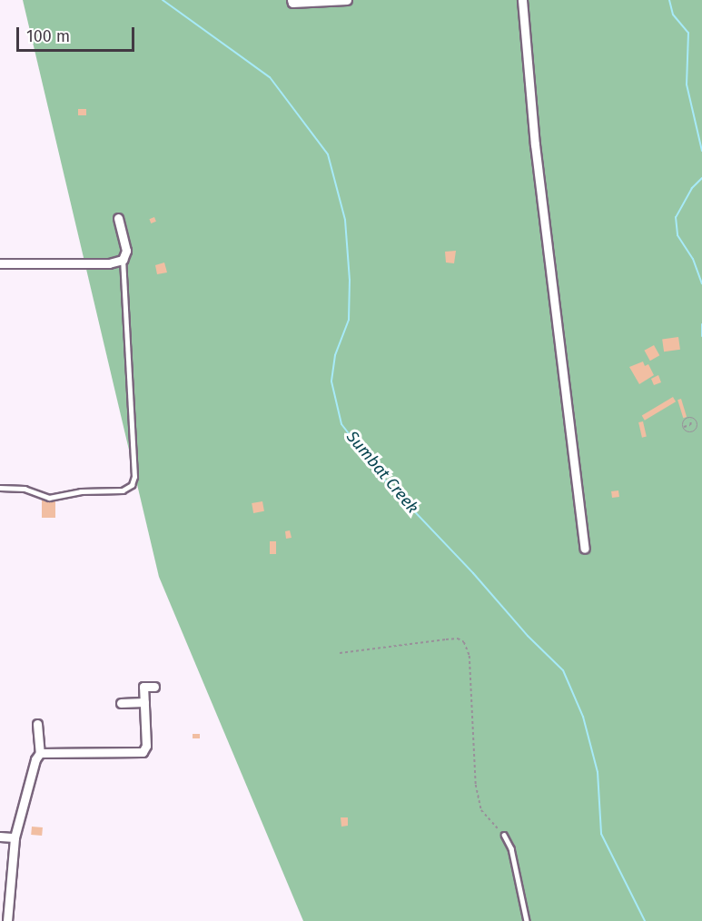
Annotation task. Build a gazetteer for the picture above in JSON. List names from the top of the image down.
{
  "water": ["Sumbat Creek"],
  "scale_bar": "100 m"
}
